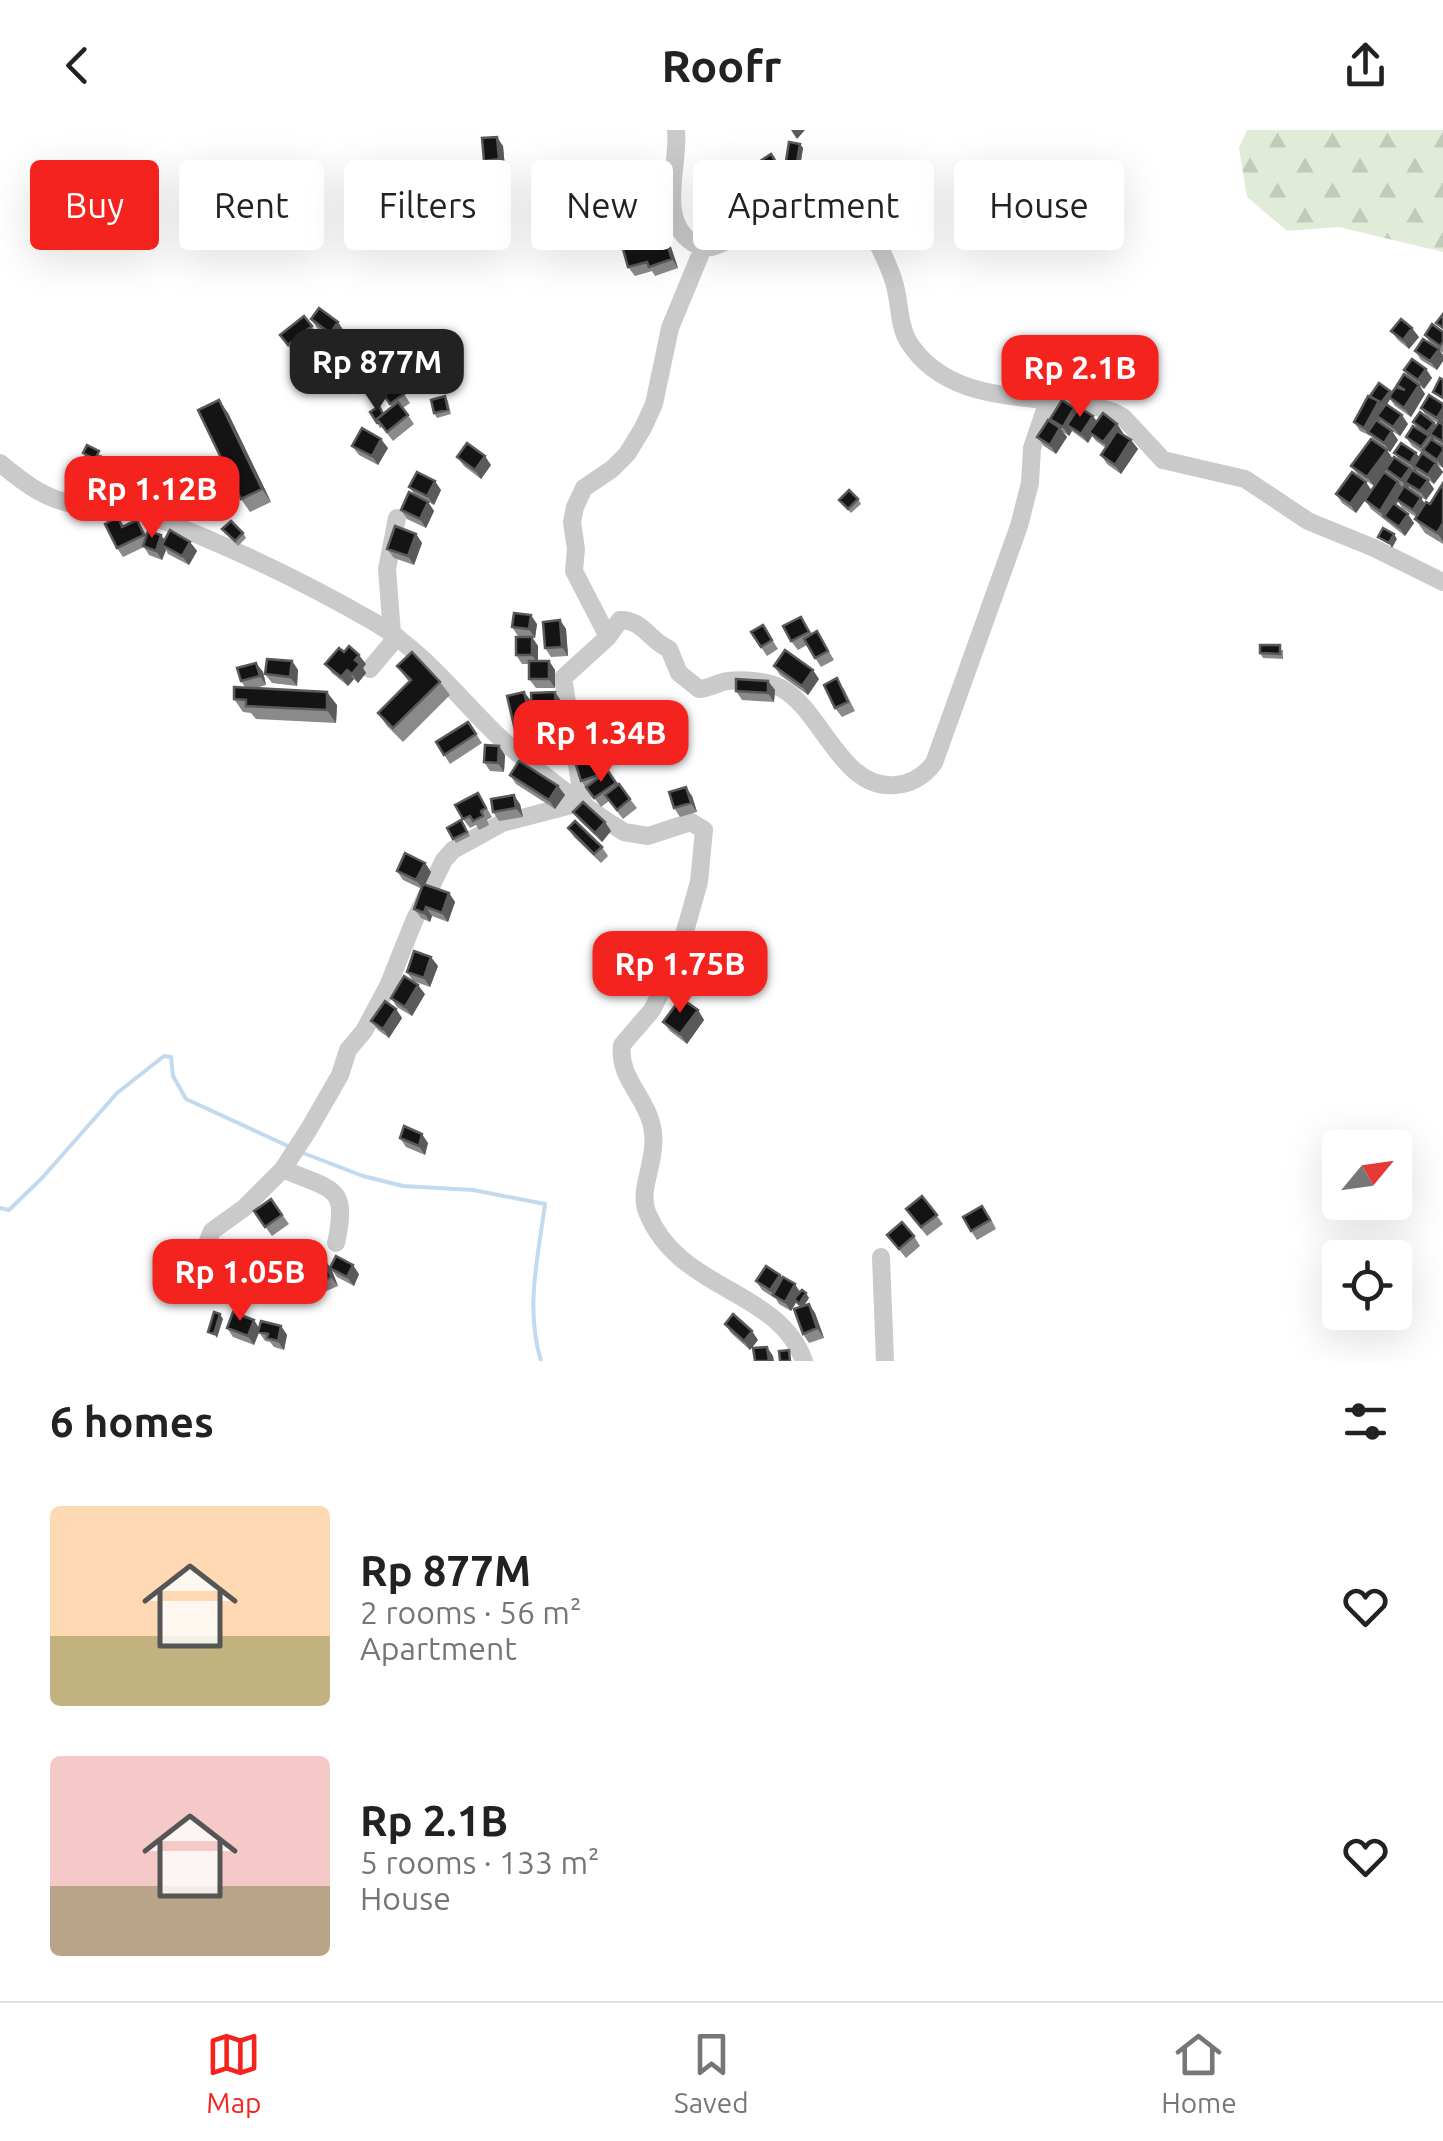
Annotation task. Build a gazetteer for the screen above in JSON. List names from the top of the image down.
{
  "north": "top right",
  "page": {
    "header": "Roofr",
    "chip": [
      "Buy",
      "Rent",
      "Filters",
      "New",
      "Apartment",
      "House"
    ],
    "price": [
      "Rp 877M",
      "Rp 2.1B",
      "Rp 1.12B",
      "Rp 1.34B",
      "Rp 1.75B",
      "Rp 1.05B"
    ],
    "heading": "6 homes",
    "list": [
      {
        "name": "Rp 877M",
        "note": "2 rooms · 56 m² · Apartment"
      },
      {
        "name": "Rp 2.1B",
        "note": "5 rooms · 133 m² · House"
      }
    ],
    "tabs": ["Map", "Saved", "Home"]
  }
}
